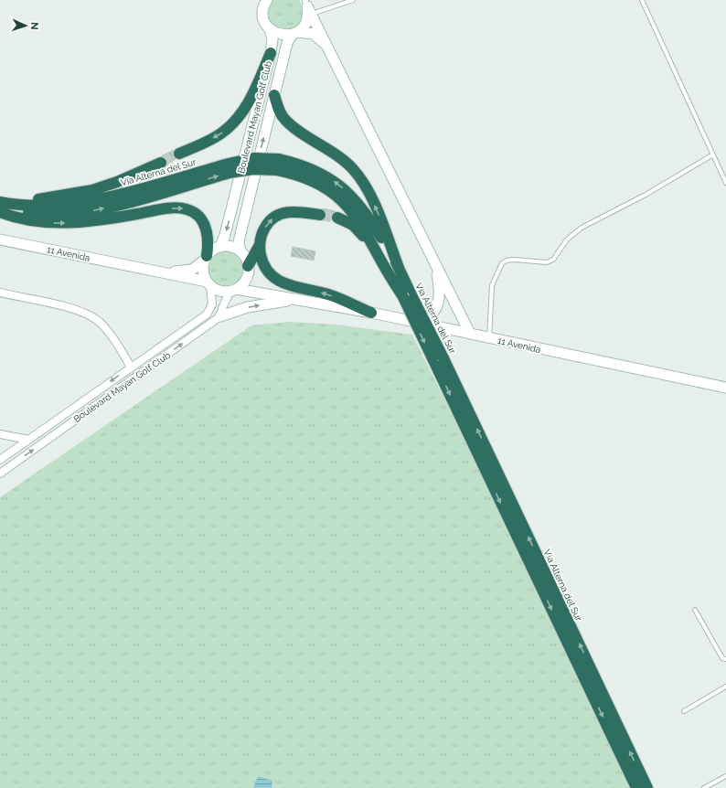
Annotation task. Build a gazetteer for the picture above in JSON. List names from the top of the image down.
{
  "streets": {
    "highway": ["Vía Alterna del Sur"],
    "main road": ["Boulevard Mayan Golf Club", "11 Avenida"]
  },
  "crossings": [
    ["Boulevard Mayan Golf Club", "11 Avenida"]
  ],
  "north": "right"
}
